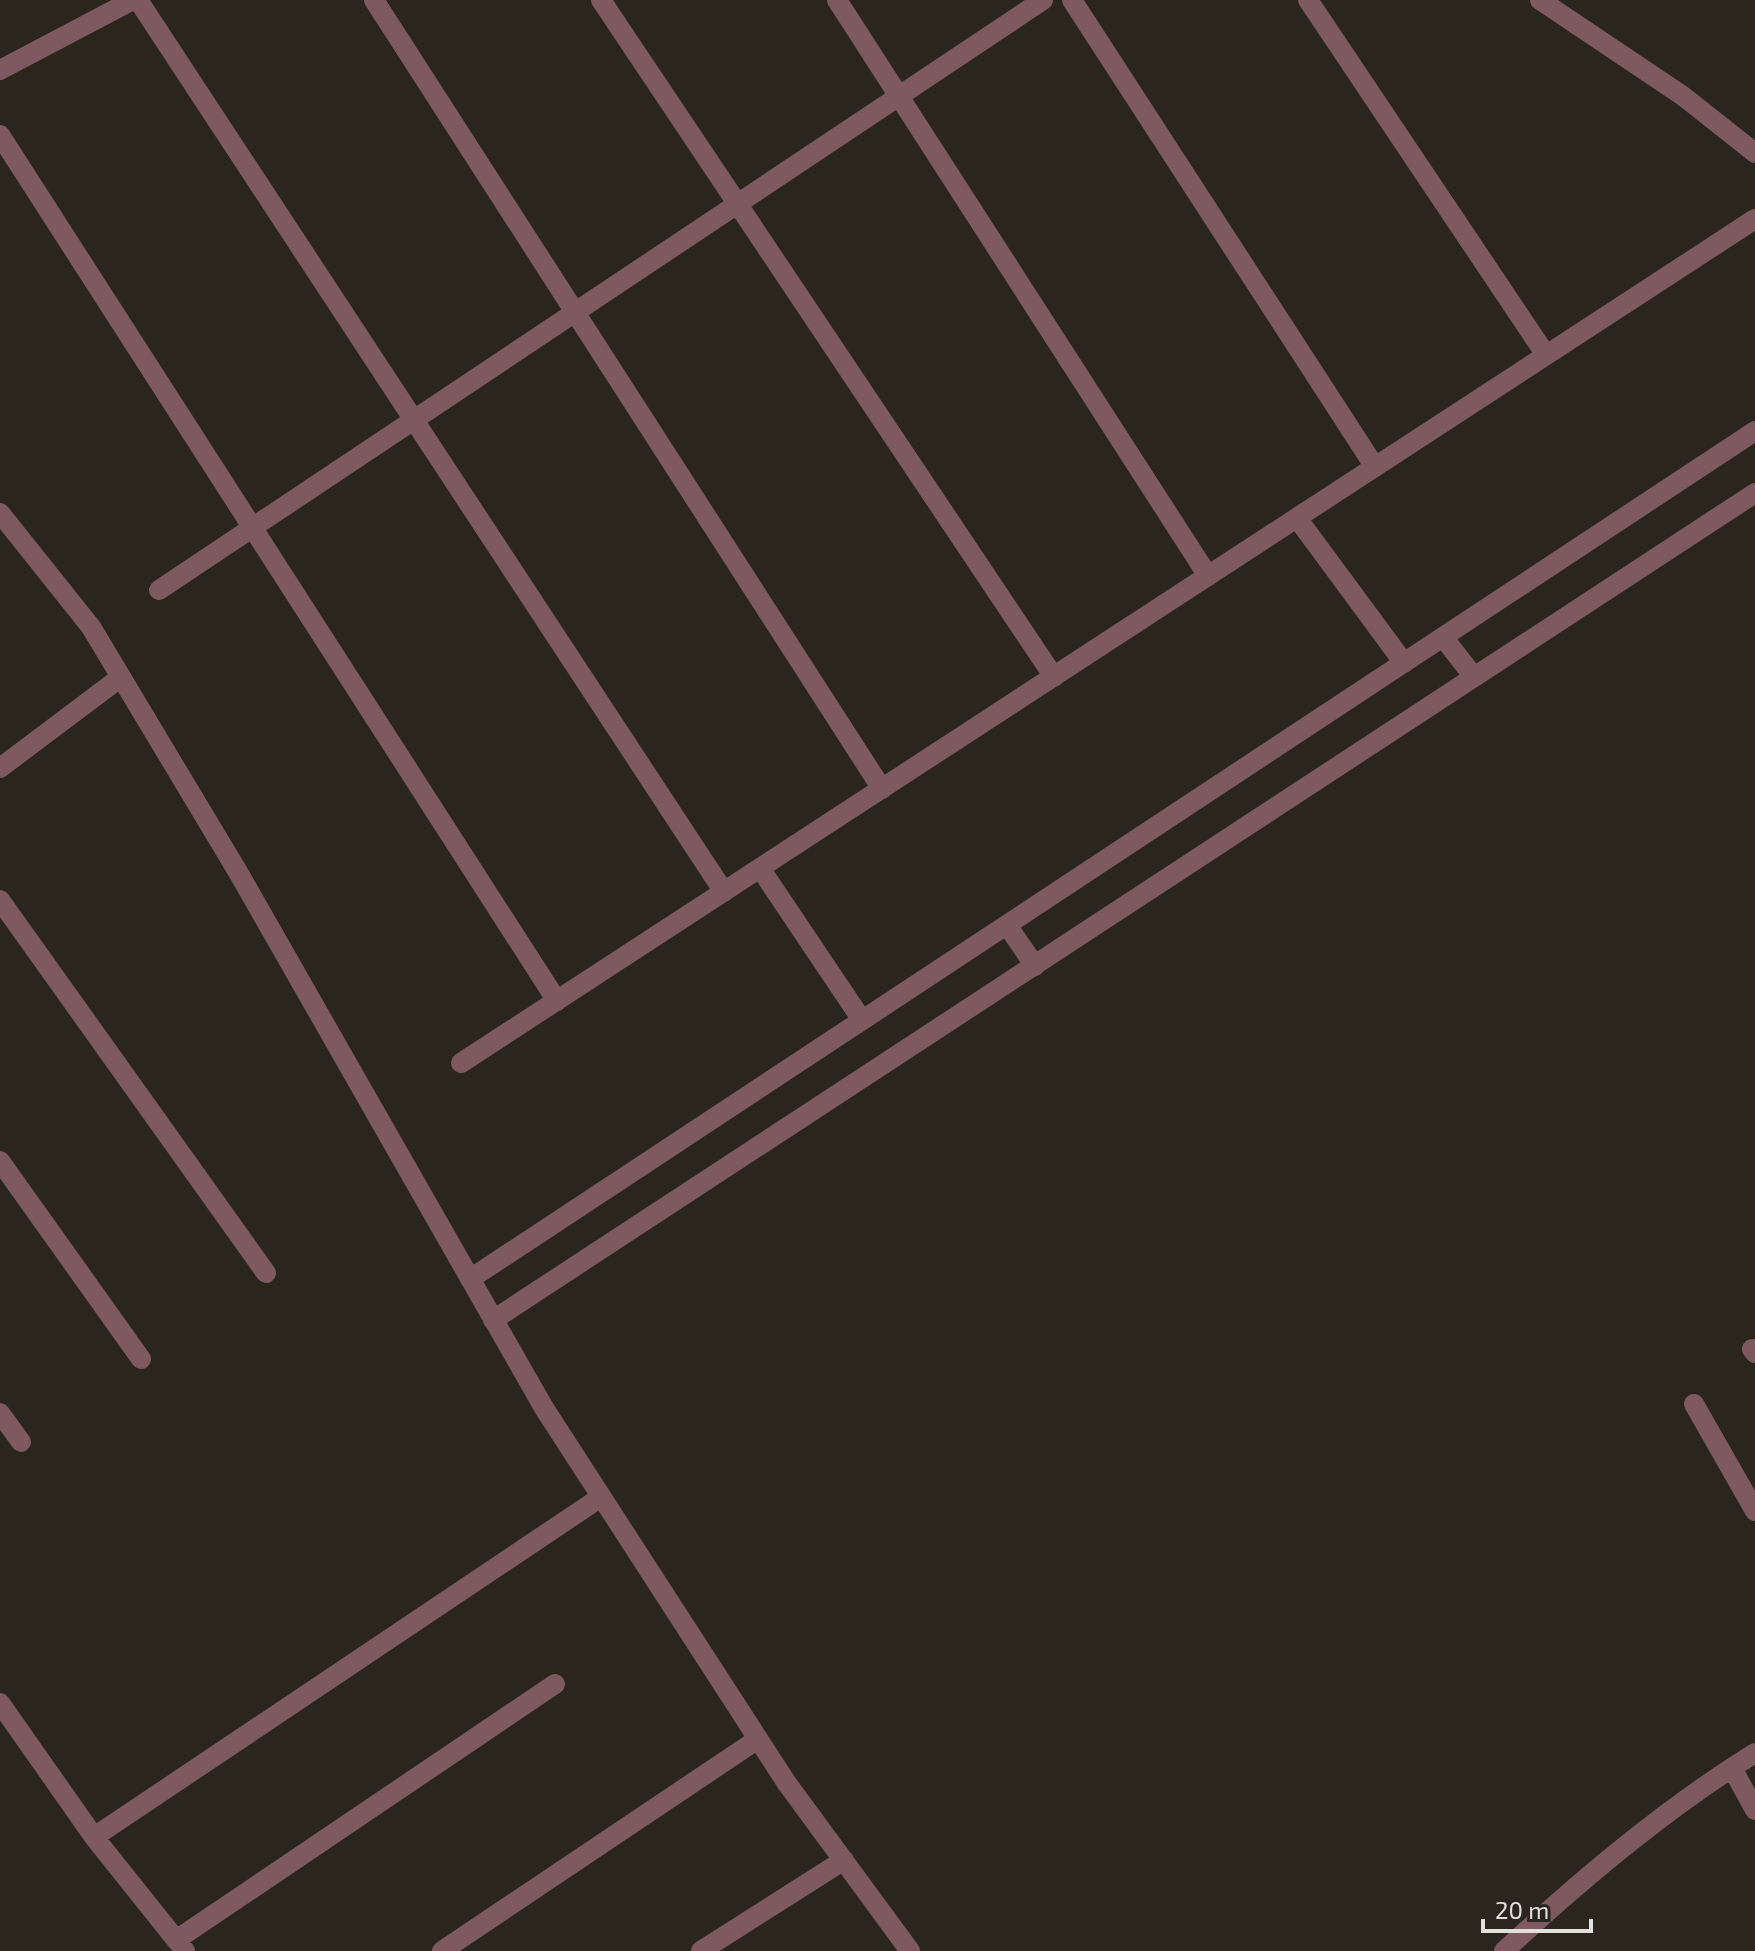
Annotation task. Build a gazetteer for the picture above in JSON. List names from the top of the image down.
{
  "scale_bar": "20 m"
}
